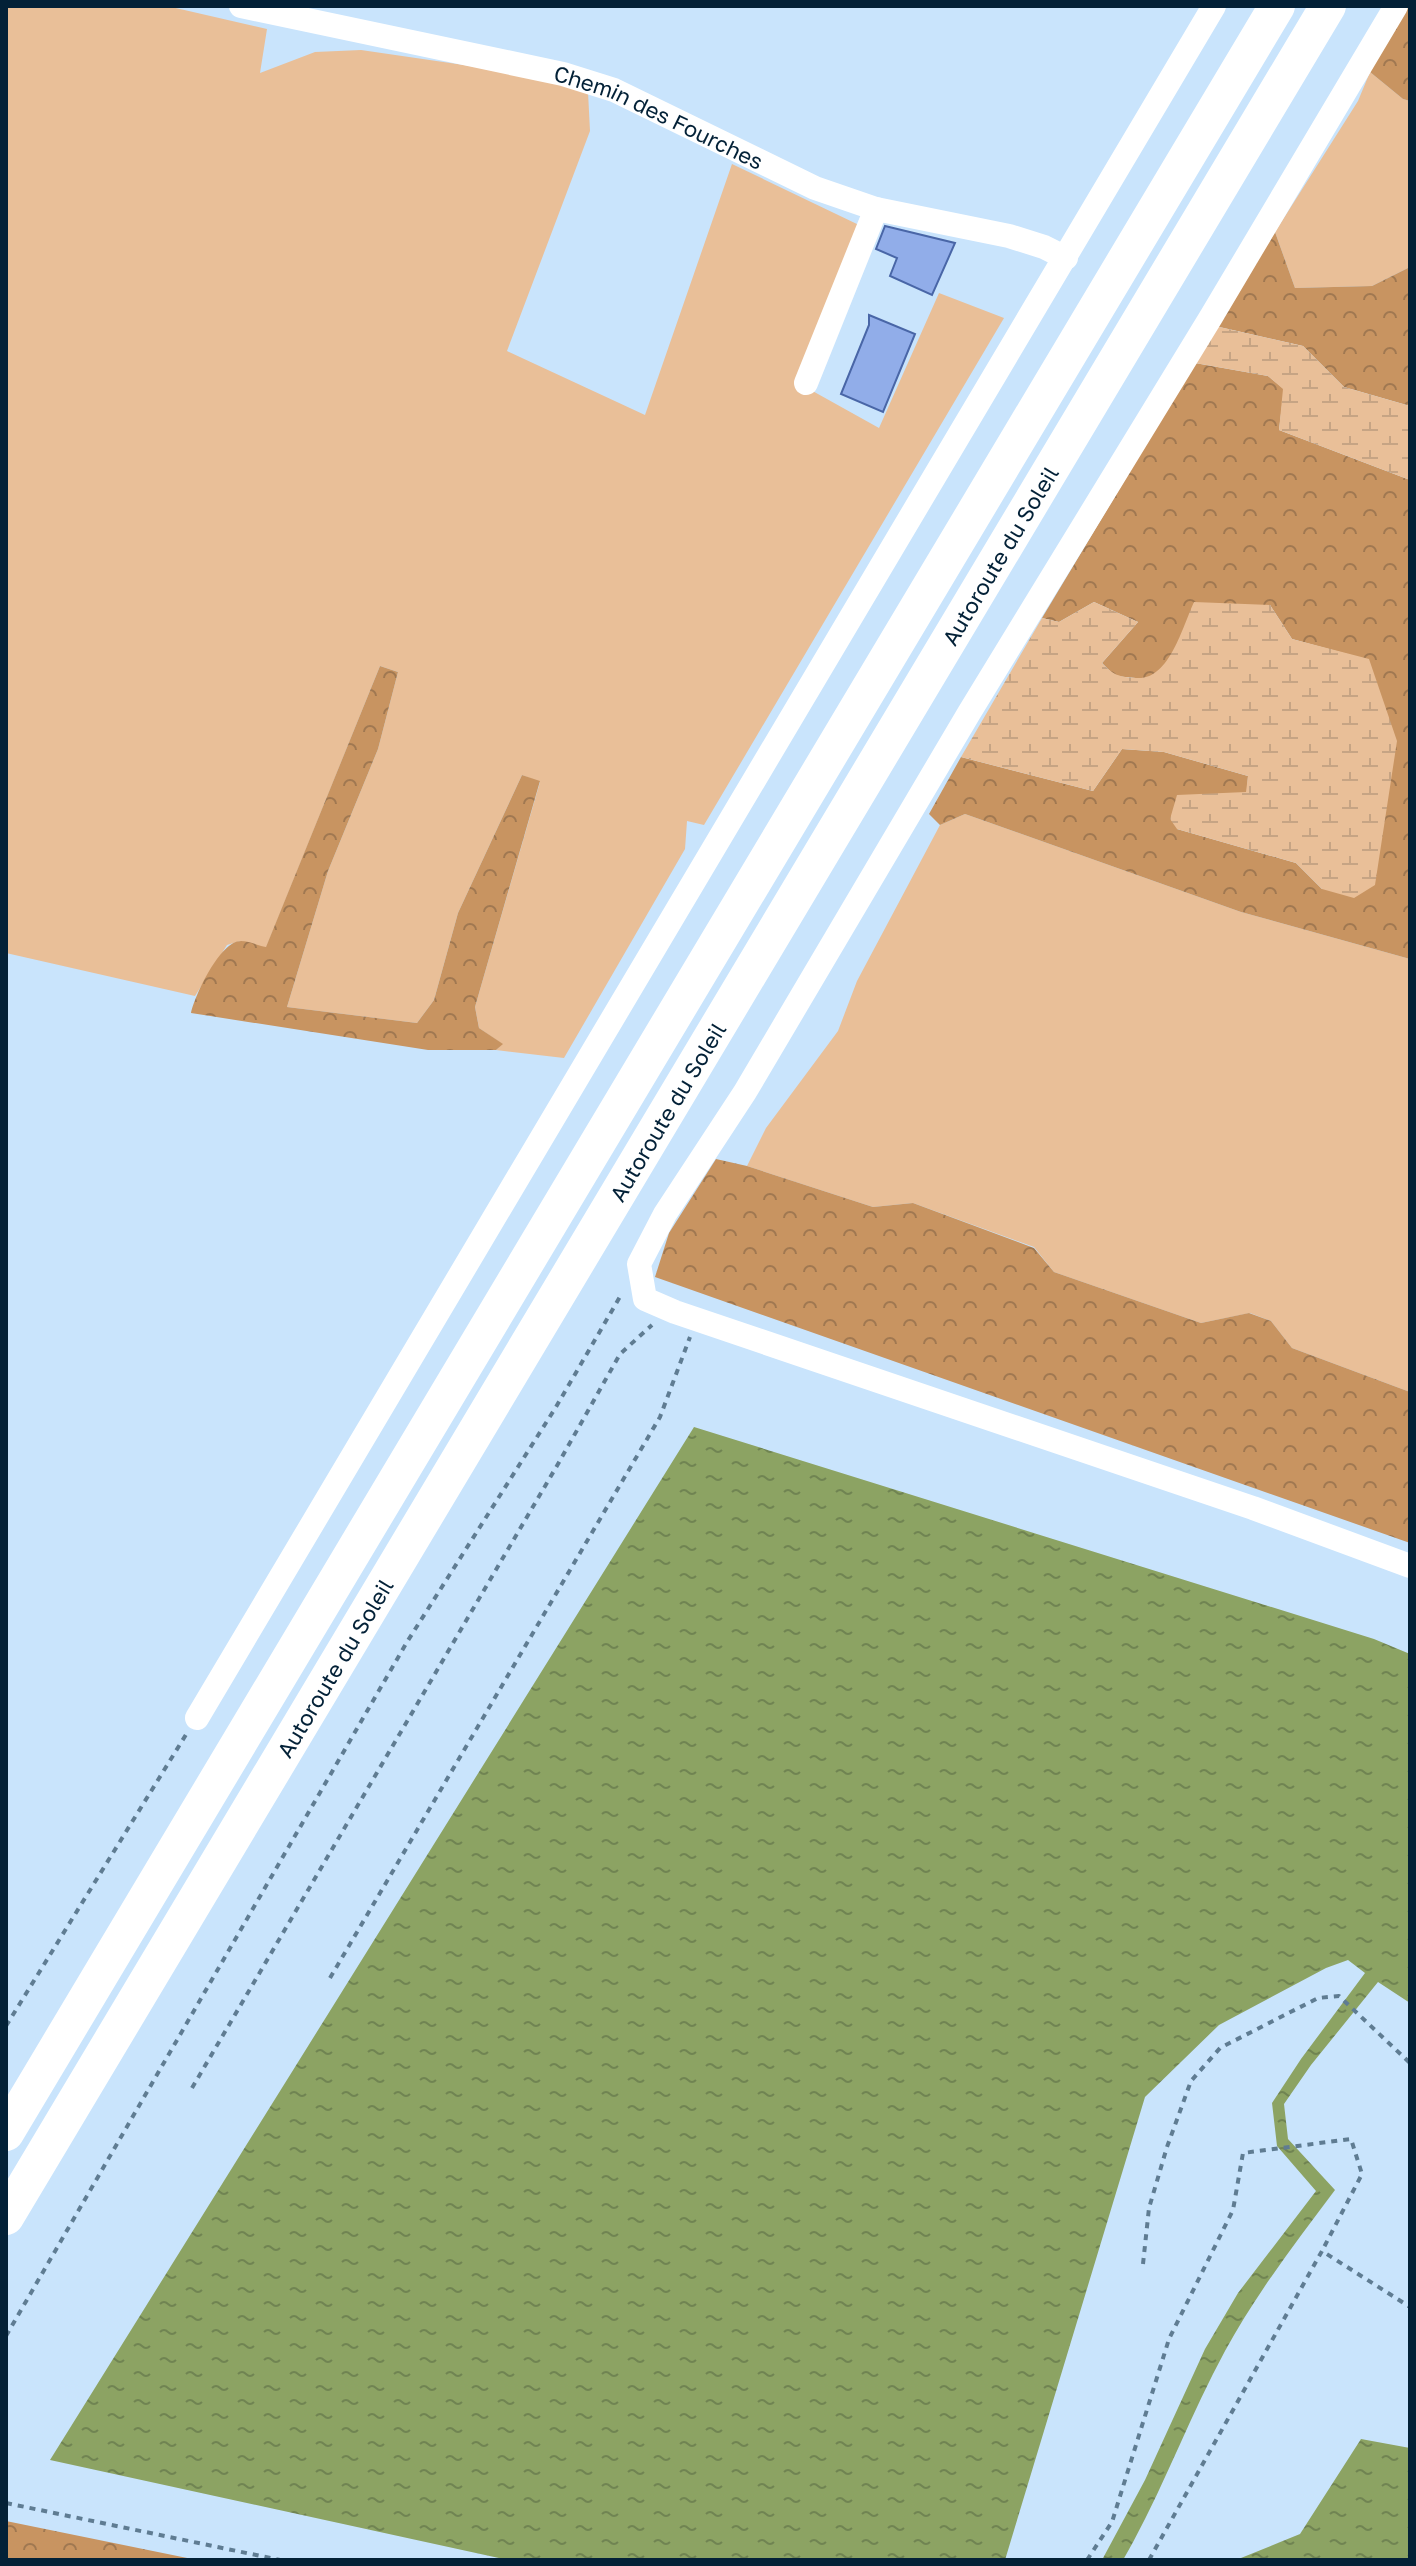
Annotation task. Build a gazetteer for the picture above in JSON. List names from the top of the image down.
{
  "streets": {
    "highway": ["Autoroute du Soleil"],
    "street": ["Chemin des Fourches"]
  }
}
